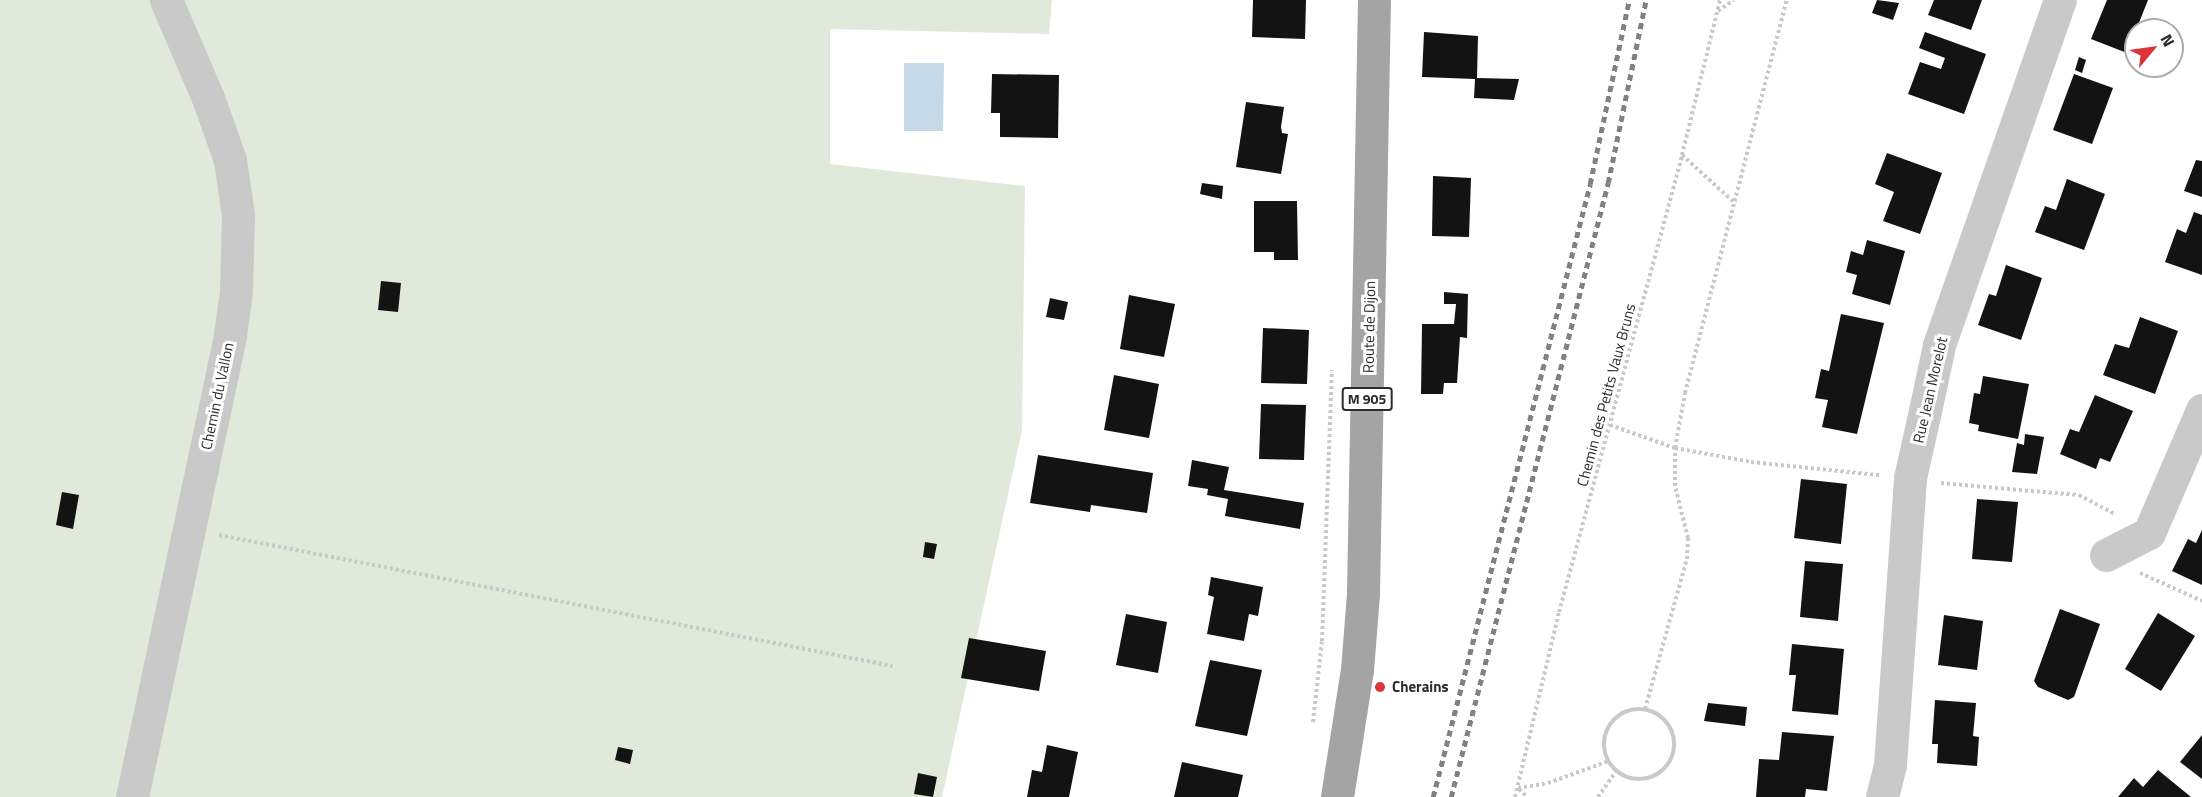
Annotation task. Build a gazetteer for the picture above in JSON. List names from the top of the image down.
{
  "streets": {
    "main road": ["Route de Dijon", "M 905"],
    "street": ["Rue Jean Morelot", "Chemin du Vallon"],
    "path": ["Chemin des Petits Vaux Bruns"]
  },
  "places": ["Cherains"],
  "north": "top right"
}
